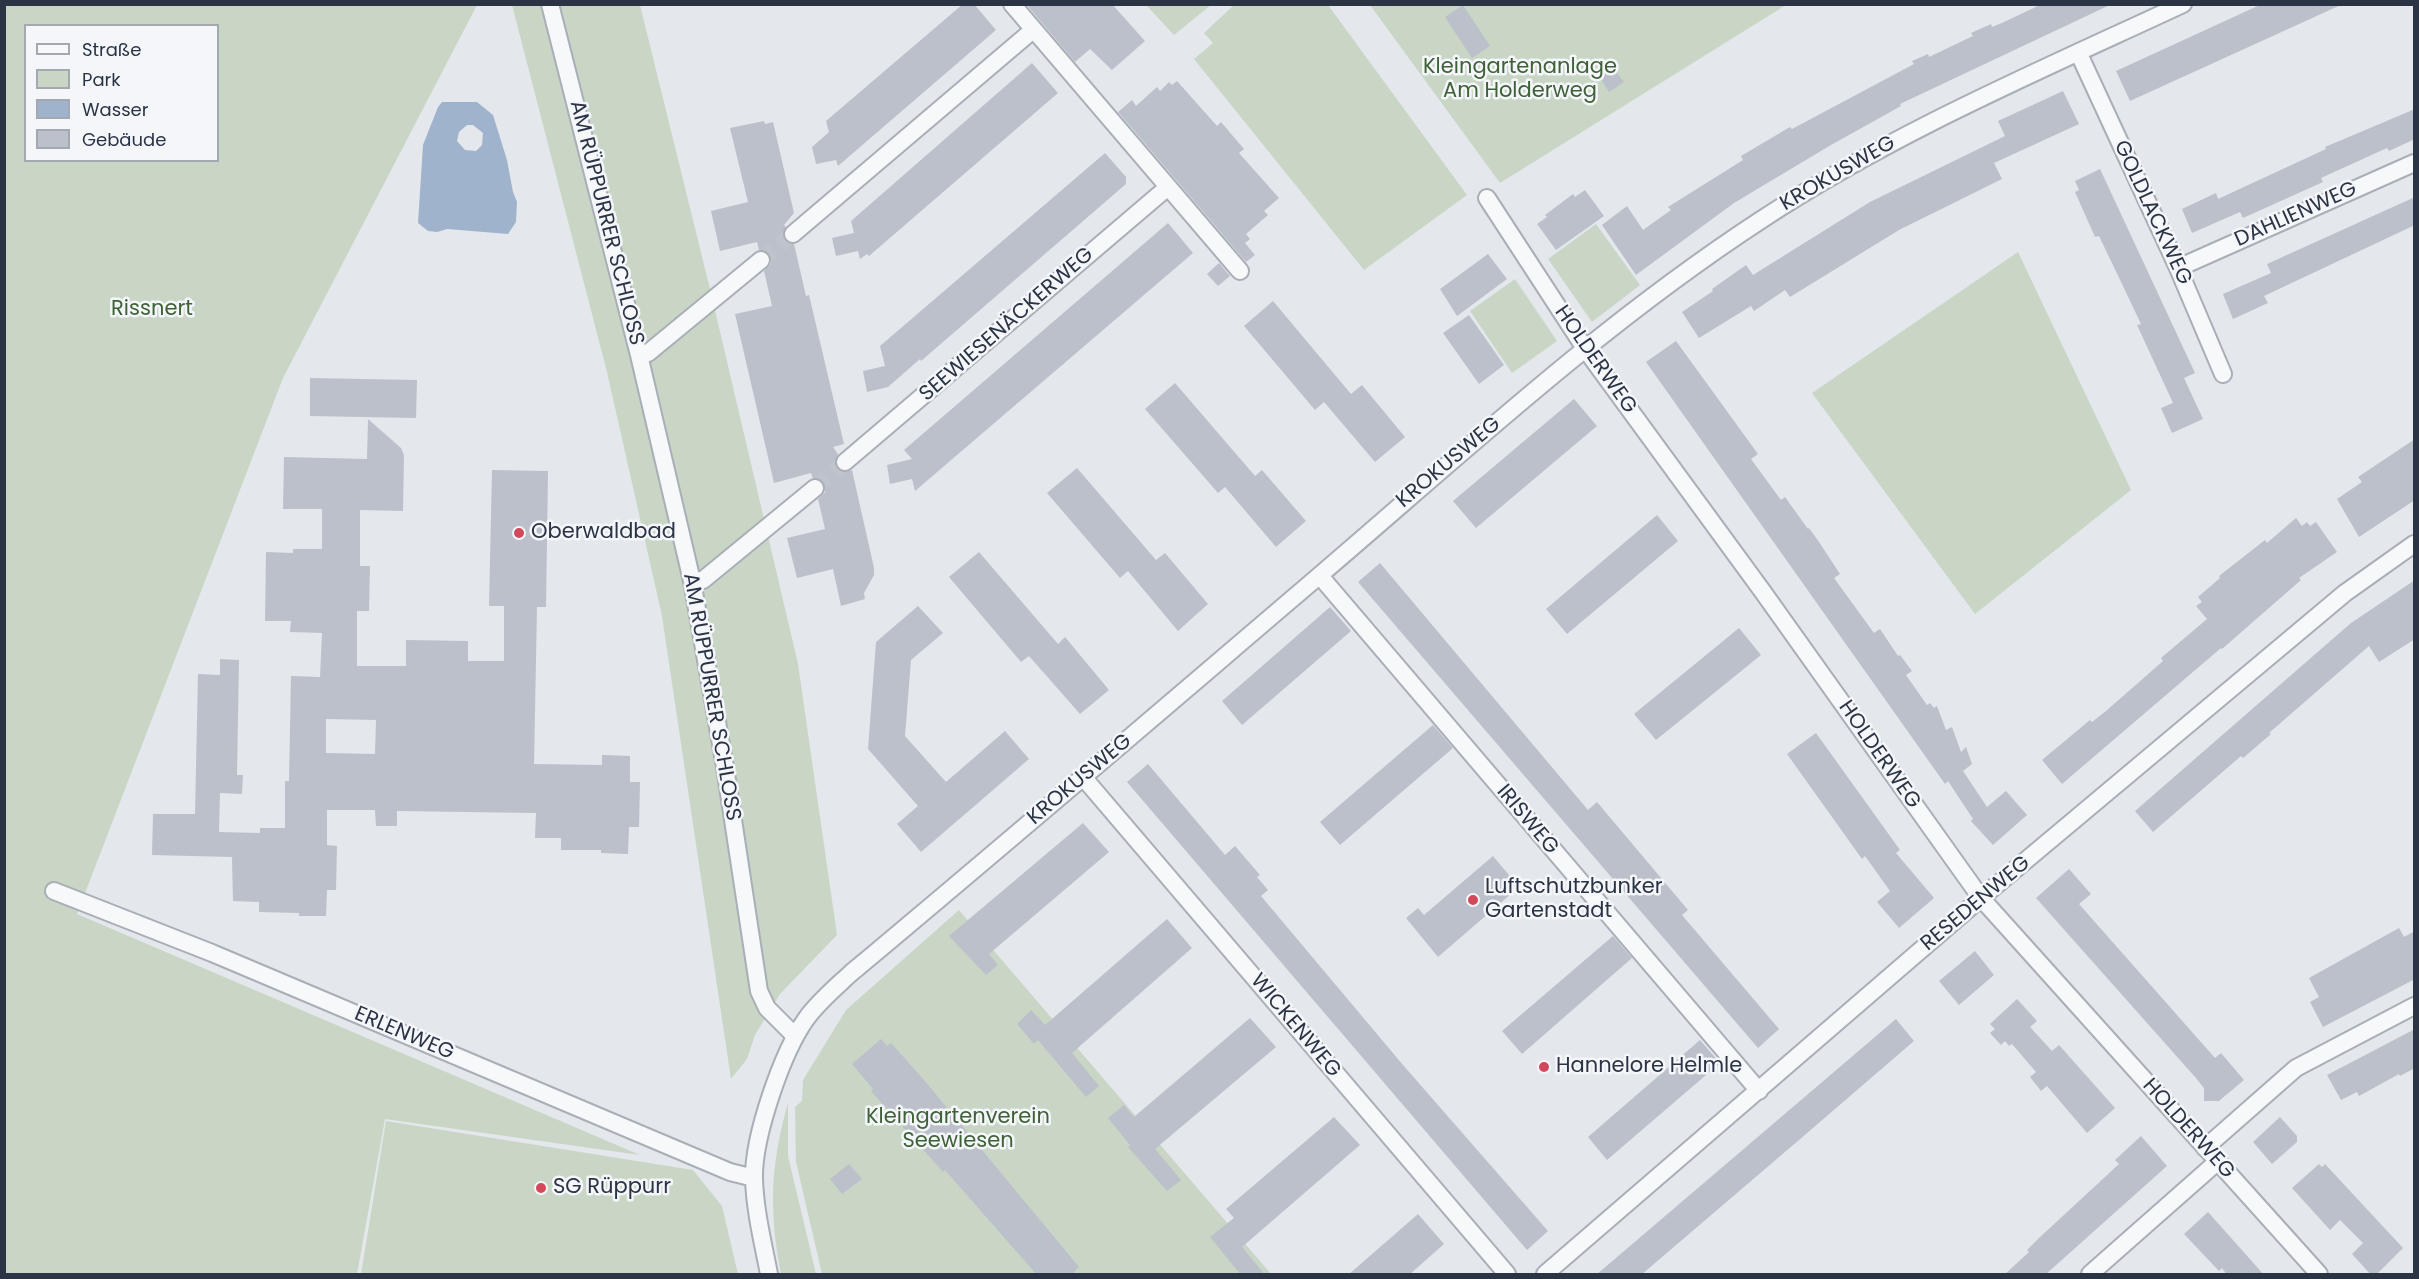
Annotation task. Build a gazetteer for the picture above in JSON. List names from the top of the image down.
{
  "streets": {
    "street": [
      "KROKUSWEG",
      "GOLDLACKWEG",
      "DAHLIENWEG",
      "AM RÜPPURRER SCHLOSS",
      "SEEWIESENÄCKERWEG",
      "HOLDERWEG",
      "IRISWEG",
      "RESEDENWEG",
      "WICKENWEG",
      "ERLENWEG"
    ]
  },
  "crossings": [
    ["KROKUSWEG", "GOLDLACKWEG"],
    ["KROKUSWEG", "AM RÜPPURRER SCHLOSS"],
    ["KROKUSWEG", "HOLDERWEG"],
    ["KROKUSWEG", "IRISWEG"],
    ["KROKUSWEG", "WICKENWEG"],
    ["GOLDLACKWEG", "DAHLIENWEG"],
    ["HOLDERWEG", "RESEDENWEG"],
    ["IRISWEG", "RESEDENWEG"]
  ],
  "parks": ["Kleingartenanlage Am Holderweg", "Rissnert", "Kleingartenverein Seewiesen"],
  "places": [
    "Oberwaldbad",
    "Luftschutzbunker Gartenstadt",
    "Hannelore Helmle",
    "SG Rüppurr"
  ],
  "legend": [
    "Straße",
    "Park",
    "Wasser",
    "Gebäude"
  ]
}
